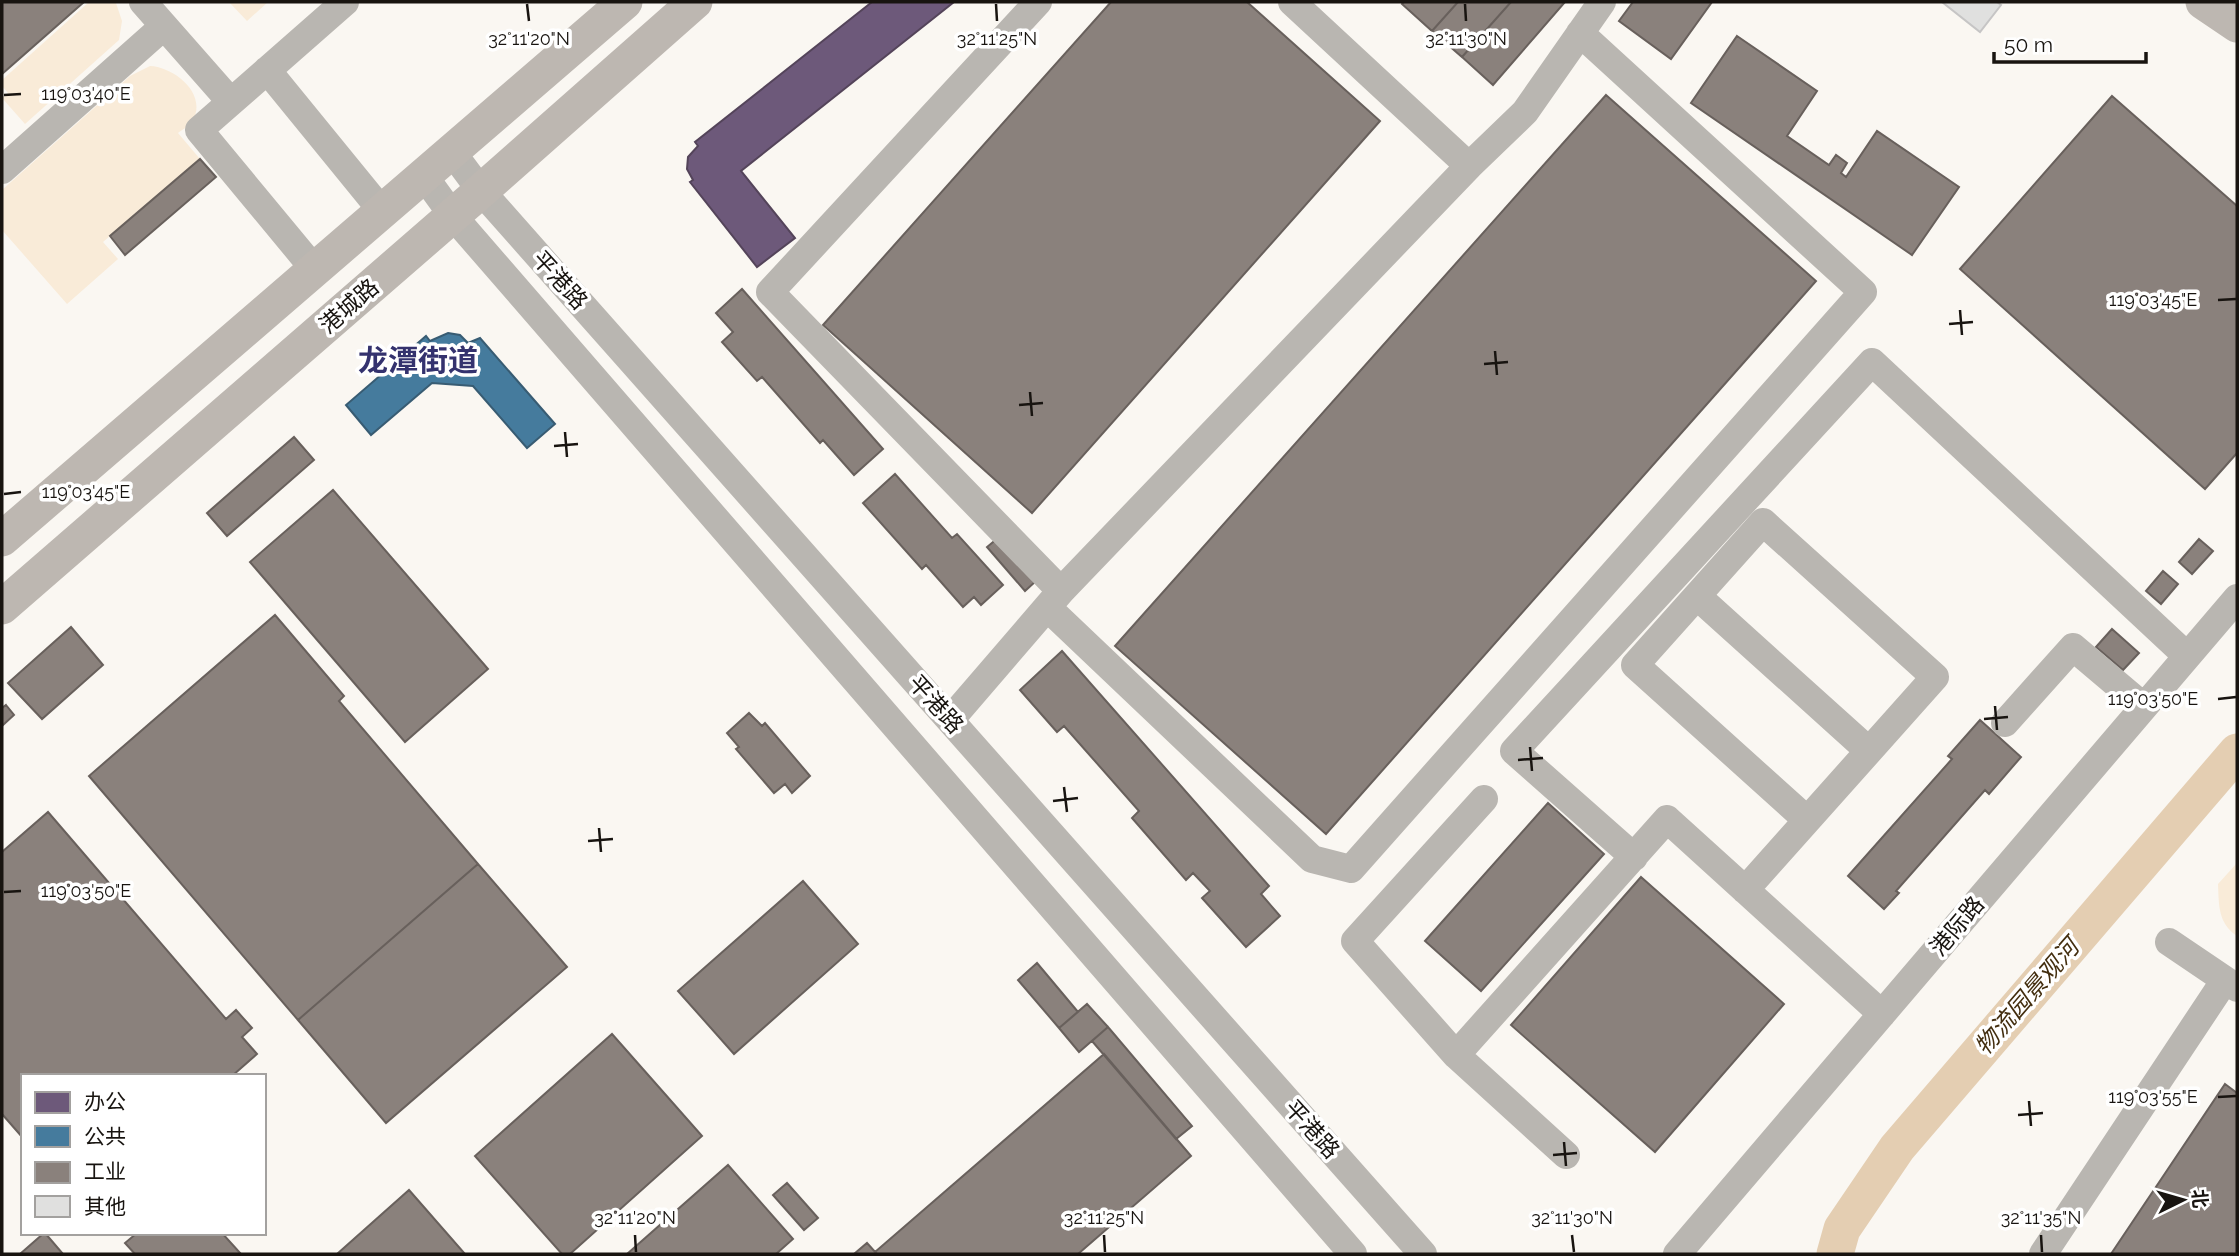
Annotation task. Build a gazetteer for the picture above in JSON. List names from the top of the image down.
{
  "streets": {
    "main road": ["港城路"],
    "street": ["平港路", "港际路"]
  },
  "crossings": [
    ["平港路", "港城路"]
  ],
  "districts": ["龙潭街道"],
  "water": ["物流园景观河"],
  "legend": [
    "办公",
    "公共",
    "工业",
    "其他"
  ],
  "scale_bar": "50 m",
  "north": "right",
  "coordinates": [
    "32°11'20\"N",
    "32°11'25\"N",
    "32°11'30\"N",
    "119°03'40\"E",
    "119°03'45\"E",
    "119°03'50\"E",
    "119°03'55\"E",
    "32°11'35\"N"
  ]
}
